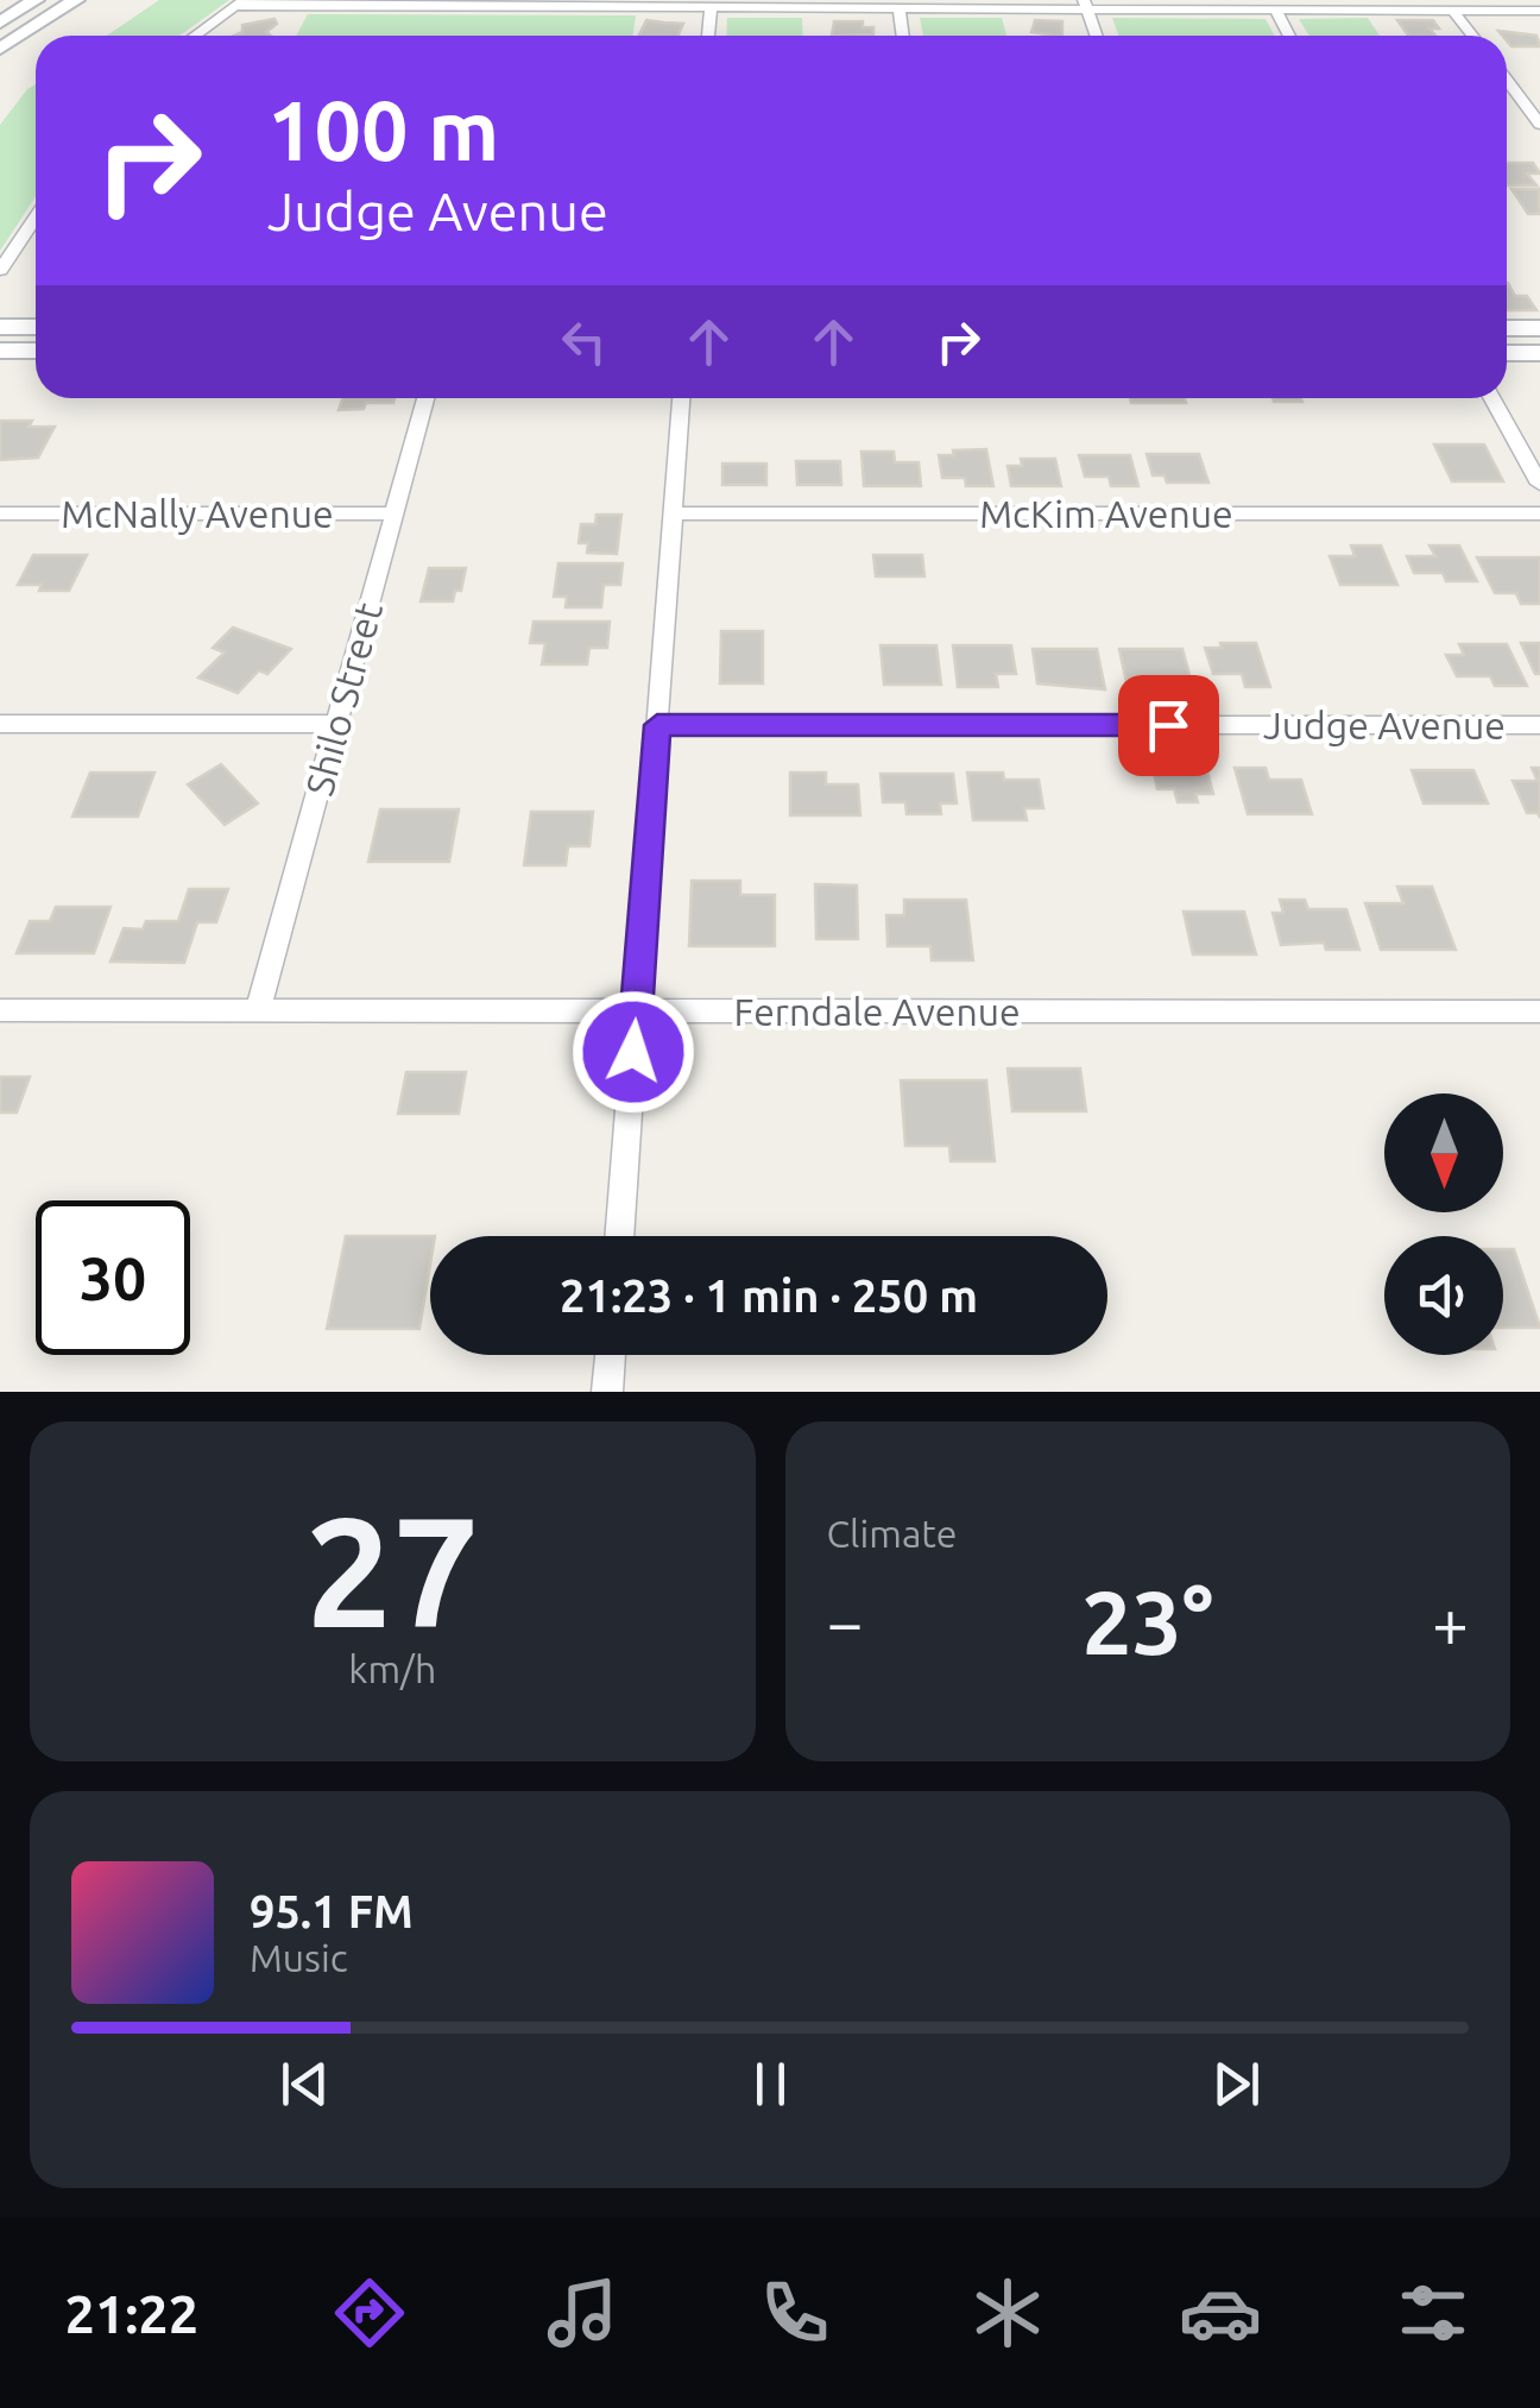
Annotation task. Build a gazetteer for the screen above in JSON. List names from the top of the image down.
{
  "streets": {
    "street": [
      "McNally Avenue",
      "McKim Avenue",
      "Shilo Street",
      "Judge Avenue",
      "Ferndale Avenue"
    ]
  },
  "crossings": [
    ["McNally Avenue", "Shilo Street"],
    ["Shilo Street", "Ferndale Avenue"]
  ],
  "north": "bottom",
  "page": {
    "turn": ["100 m", "Judge Avenue"],
    "limit": "30",
    "trip": "21:23 · 1 min · 250 m",
    "tile": [
      ["27", "km/h"],
      "Climate"
    ],
    "heat": ["−", "23°", "+"],
    "song": ["95.1 FM", "Music"],
    "tabs": "21:22"
  }
}
